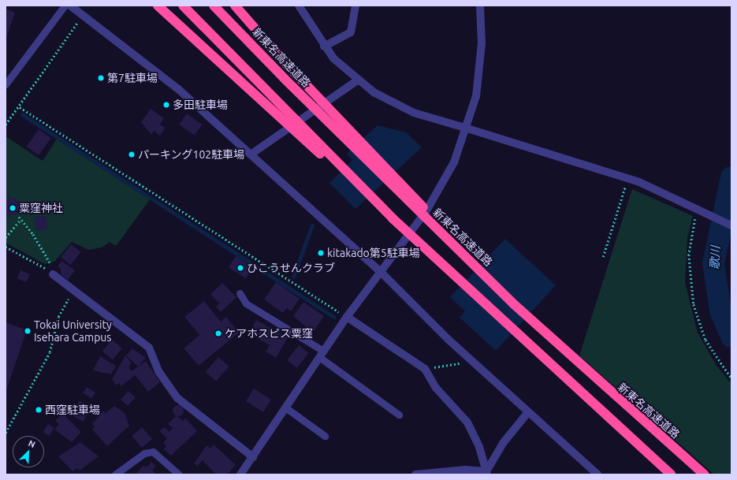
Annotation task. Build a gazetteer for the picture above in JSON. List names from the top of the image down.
{
  "streets": {
    "highway": ["新東名高速道路"]
  },
  "water": ["歌川"],
  "places": [
    "第7駐車場",
    "多田駐車場",
    "パーキング102駐車場",
    "粟窪神社",
    "kitakado第5駐車場",
    "ひこうせんクラブ",
    "Tokai University Isehara Campus",
    "ケアホスピス粟窪",
    "西窪駐車場"
  ],
  "north": "top right"
}
